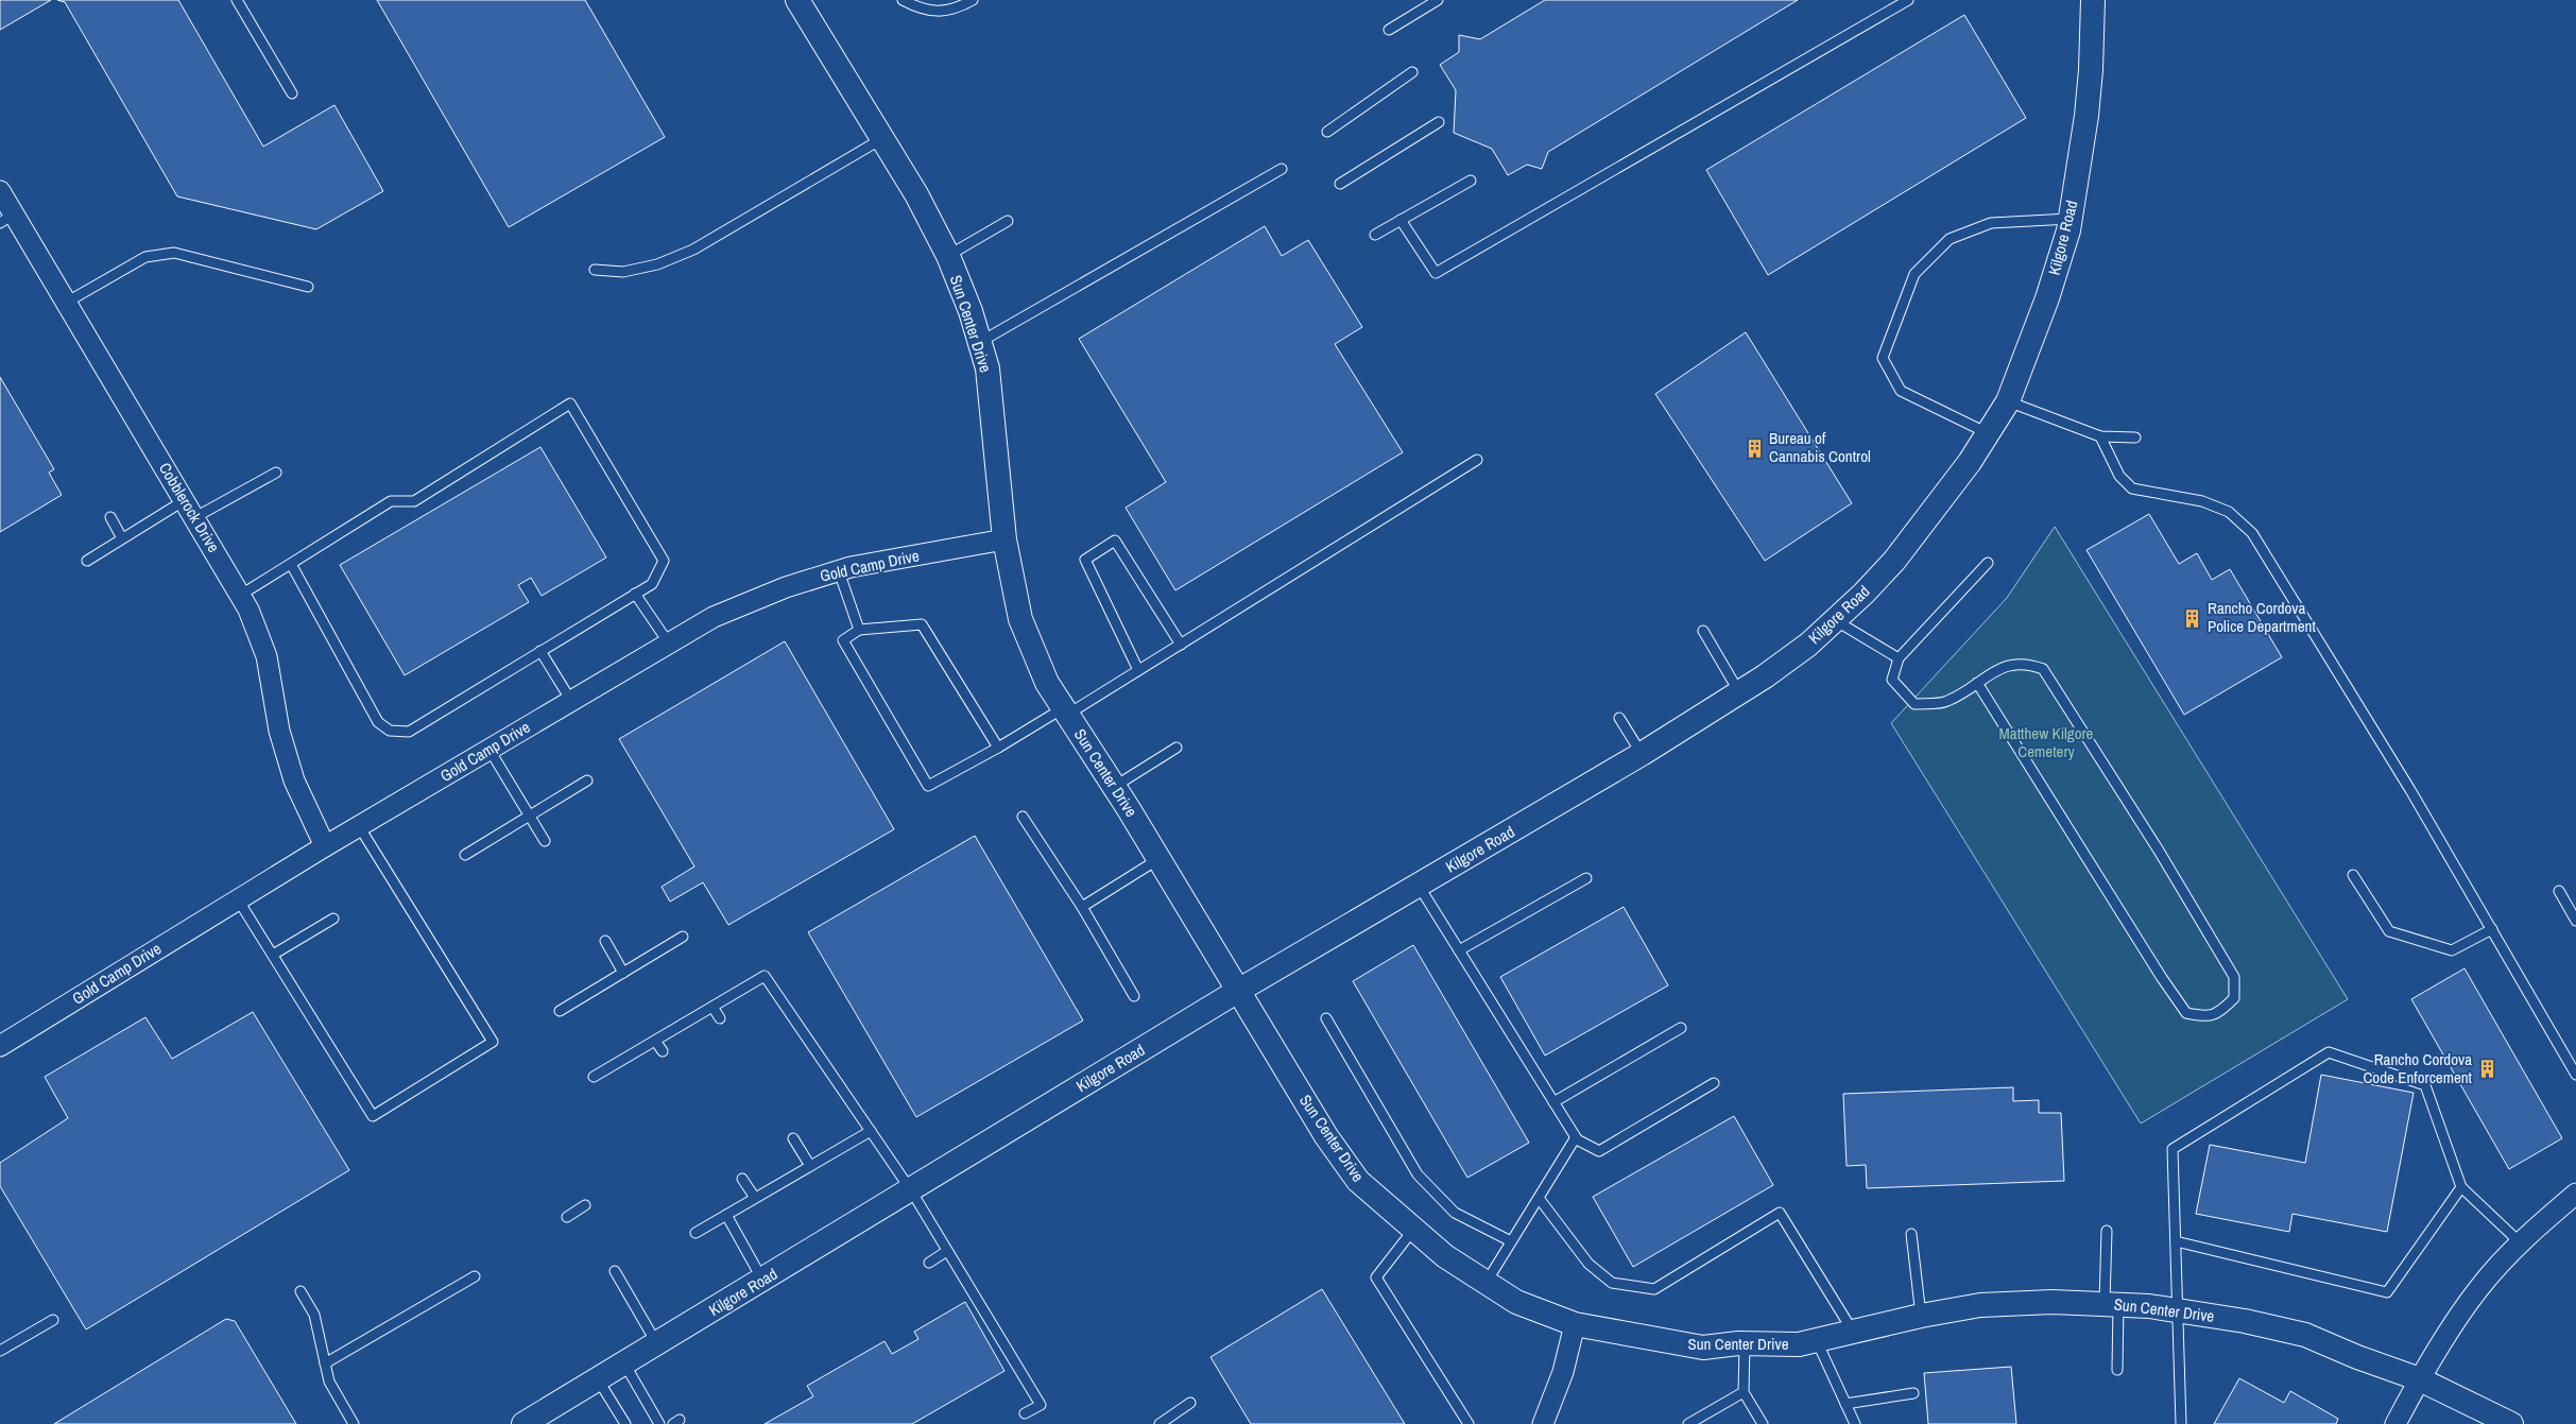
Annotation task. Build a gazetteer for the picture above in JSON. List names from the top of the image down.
{
  "streets": {
    "street": [
      "Kilgore Road",
      "Sun Center Drive",
      "Cobblerock Drive",
      "Gold Camp Drive"
    ]
  },
  "crossings": [
    ["Kilgore Road", "Sun Center Drive"],
    ["Sun Center Drive", "Gold Camp Drive"],
    ["Cobblerock Drive", "Gold Camp Drive"]
  ],
  "parks": ["Matthew Kilgore Cemetery"],
  "places": {
    "building": ["Bureau of Cannabis Control", "Rancho Cordova Police Department", "Rancho Cordova Code Enforcement"]
  }
}
